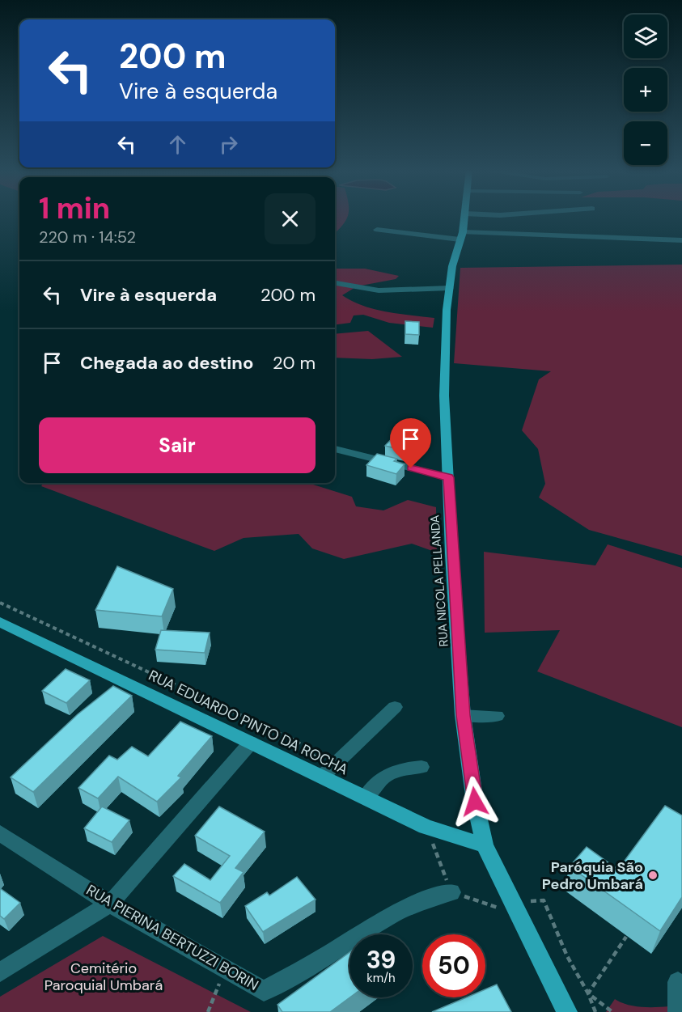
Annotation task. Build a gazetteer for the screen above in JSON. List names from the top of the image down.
{
  "streets": {
    "main road": ["RUA NICOLA PELLANDA", "RUA EDUARDO PINTO DA ROCHA"],
    "street": ["RUA PIERINA BERTUZZI BORIN"]
  },
  "crossings": [
    ["RUA NICOLA PELLANDA", "RUA EDUARDO PINTO DA ROCHA"]
  ],
  "parks": ["Cemitério Paroquial Umbará"],
  "places": ["Paróquia São Pedro Umbará"],
  "page": {
    "map_buttons": ["+", "−"],
    "turn": ["200 m", "Vire à esquerda"],
    "heading": ["1 min", "220 m · 14:52"],
    "list": [
      {
        "name": "Vire à esquerda",
        "value": "200 m"
      },
      {
        "name": "Chegada ao destino",
        "value": "20 m"
      }
    ],
    "buttons": "Sair",
    "speed": "39 km/h",
    "limit": "50"
  }
}
